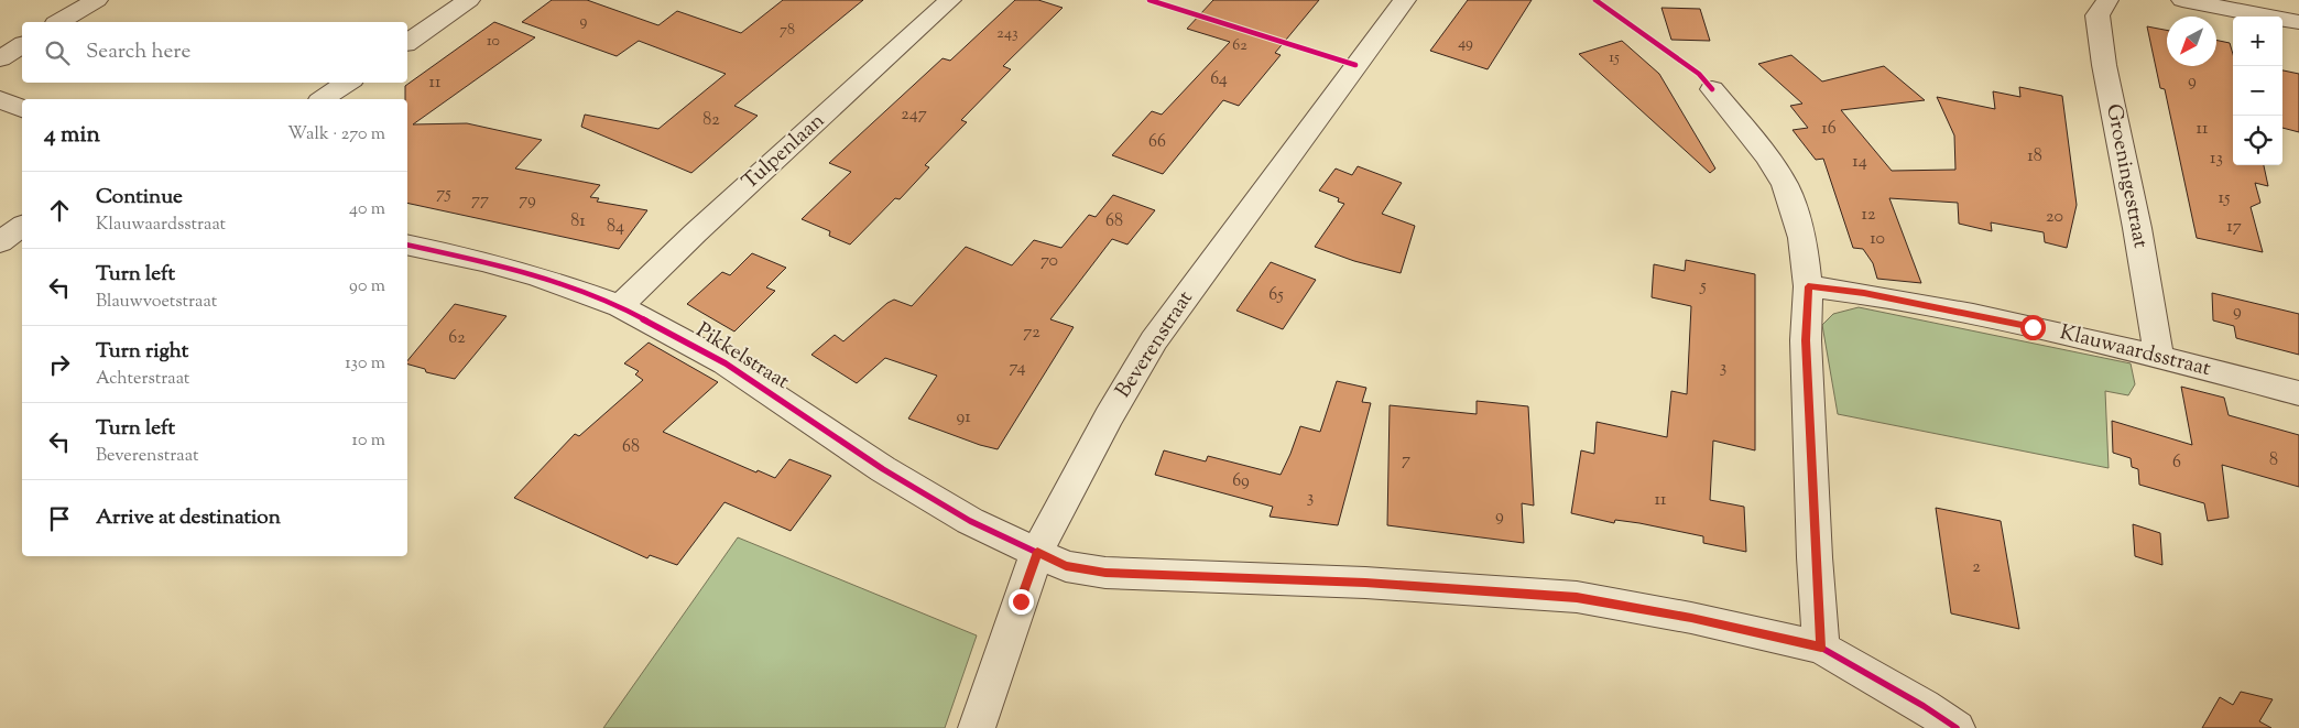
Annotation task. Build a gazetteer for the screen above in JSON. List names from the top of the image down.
{
  "streets": {
    "street": [
      "Tulpenlaan",
      "Groeningestraat",
      "Beverenstraat",
      "Klauwaardsstraat",
      "Pikkelstraat"
    ]
  },
  "crossings": [
    ["Tulpenlaan", "Pikkelstraat"],
    ["Groeningestraat", "Klauwaardsstraat"],
    ["Beverenstraat", "Pikkelstraat"]
  ],
  "house_numbers": [
    "9",
    "78",
    "243",
    "10",
    "49",
    "62",
    "15",
    "64",
    "9",
    "11",
    "247",
    "82",
    "16",
    "11",
    "66",
    "18",
    "13",
    "14",
    "75",
    "15",
    "77",
    "79",
    "12",
    "20",
    "81",
    "68",
    "84",
    "17",
    "10",
    "70",
    "5",
    "65",
    "9",
    "72",
    "62",
    "74",
    "3",
    "91",
    "68",
    "7",
    "8",
    "6",
    "69",
    "3",
    "11",
    "9",
    "2"
  ],
  "north": "bottom left",
  "page": {
    "map_buttons": ["+", "−"],
    "search": "Search here",
    "heading": ["4 min", "Walk · 270 m"],
    "list": [
      ["Continue", "Klauwaardsstraat", "40 m"],
      ["Turn left", "Blauwvoetstraat", "90 m"],
      ["Turn right", "Achterstraat", "130 m"],
      ["Turn left", "Beverenstraat", "10 m"],
      "Arrive at destination"
    ]
  }
}
